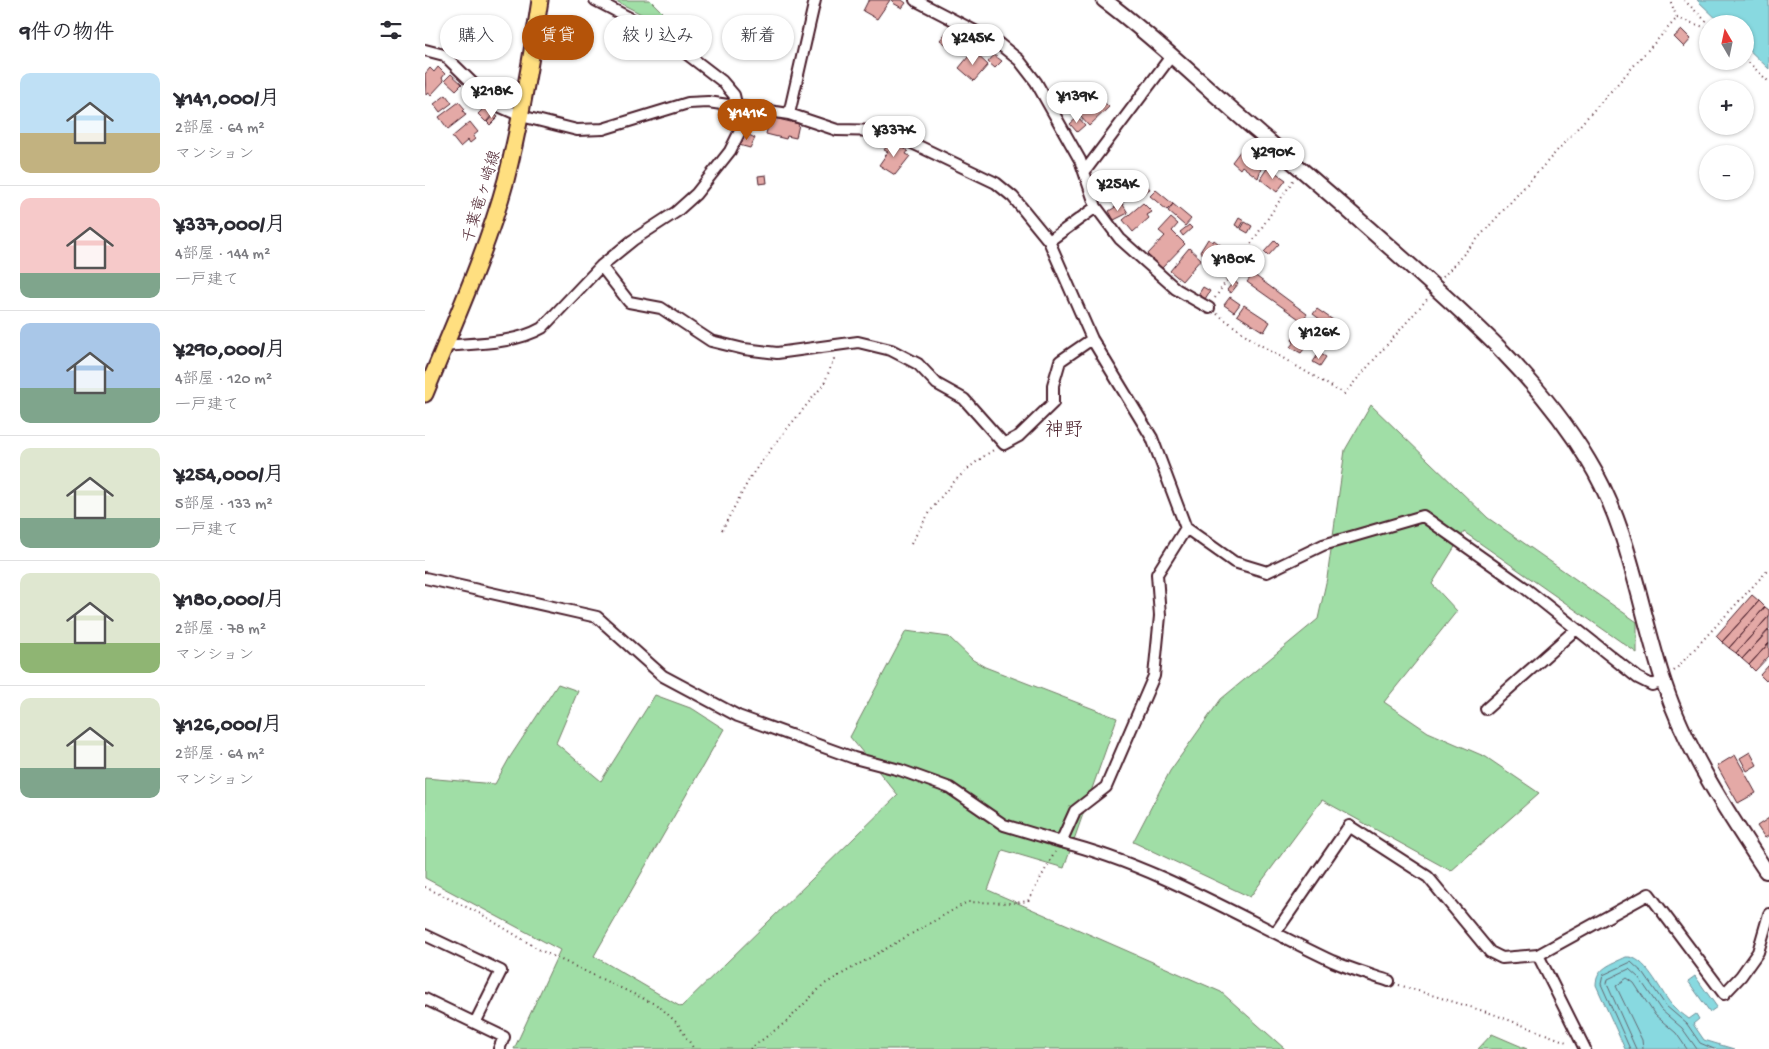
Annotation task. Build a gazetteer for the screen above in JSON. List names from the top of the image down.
{
  "streets": {
    "main road": ["千葉竜ヶ崎線"]
  },
  "districts": ["神野"],
  "north": "top",
  "page": {
    "heading": "9件の物件",
    "map_buttons": ["+", "−"],
    "chip": [
      "購入",
      "賃貸",
      "絞り込み",
      "新着"
    ],
    "price": [
      "¥245K",
      "¥218K",
      "¥139K",
      "¥141K",
      "¥337K",
      "¥290K",
      "¥254K",
      "¥180K",
      "¥126K"
    ],
    "list": [
      {
        "name": "¥141,000/月",
        "note": "2部屋 · 64 m² · マンション"
      },
      {
        "name": "¥337,000/月",
        "note": "4部屋 · 144 m² · 一戸建て"
      },
      {
        "name": "¥290,000/月",
        "note": "4部屋 · 120 m² · 一戸建て"
      },
      {
        "name": "¥254,000/月",
        "note": "5部屋 · 133 m² · 一戸建て"
      },
      {
        "name": "¥180,000/月",
        "note": "2部屋 · 78 m² · マンション"
      },
      {
        "name": "¥126,000/月",
        "note": "2部屋 · 64 m² · マンション"
      }
    ]
  }
}
